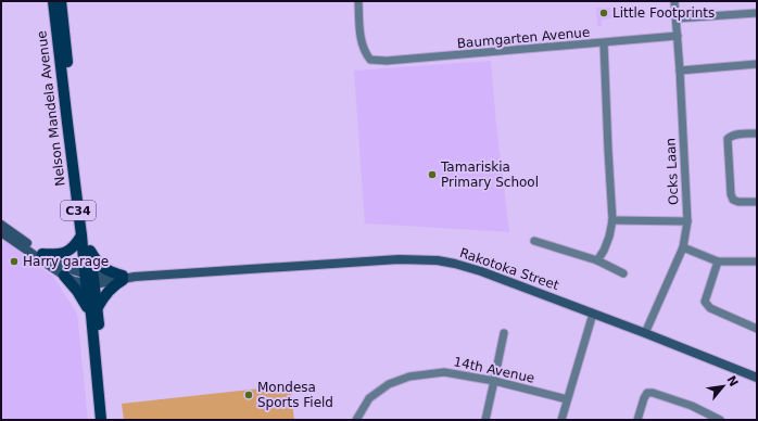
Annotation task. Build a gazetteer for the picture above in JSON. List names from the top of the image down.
{
  "streets": {
    "main road": ["Nelson Mandela Avenue", "C34"],
    "street": [
      "Baumgarten Avenue",
      "Ocks Laan",
      "Rakotoka Street",
      "14th Avenue"
    ]
  },
  "crossings": [
    ["Baumgarten Avenue", "Ocks Laan"],
    ["Nelson Mandela Avenue", "Rakotoka Street"],
    ["Ocks Laan", "Rakotoka Street"]
  ],
  "places": [
    "Little Footprints",
    "Tamariskia Primary School",
    "Harry garage",
    "Mondesa Sports Field"
  ],
  "north": "top right"
}
